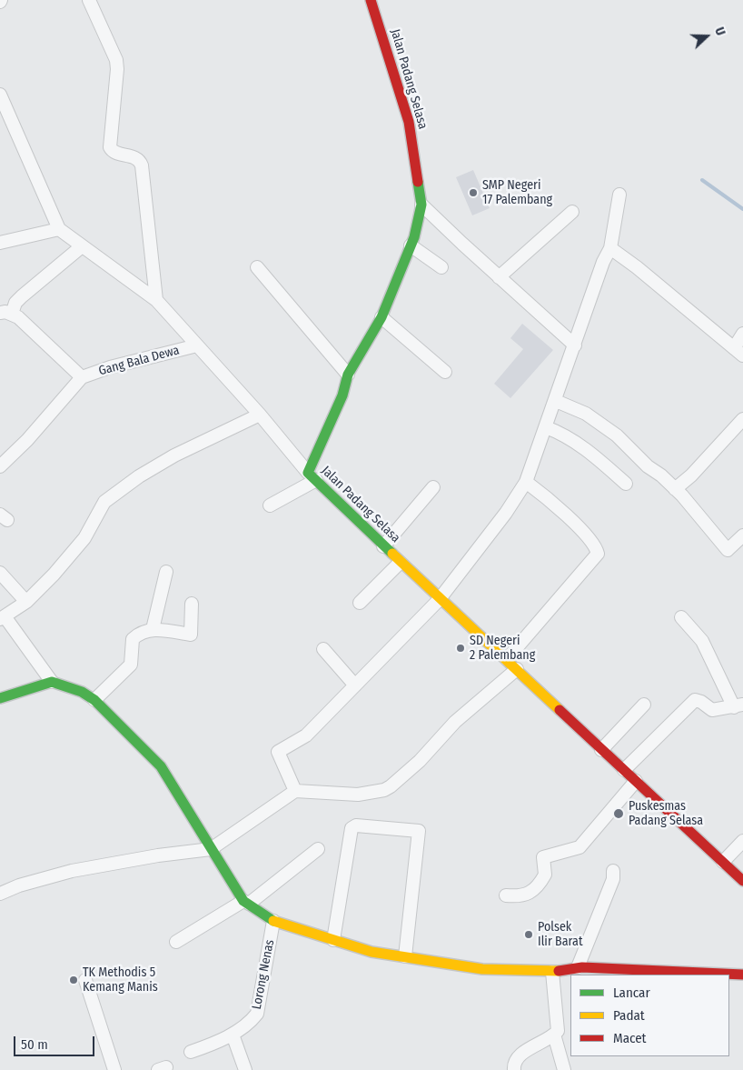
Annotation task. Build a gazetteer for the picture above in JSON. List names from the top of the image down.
{
  "streets": {
    "street": ["Jalan Padang Selasa", "Gang Bala Dewa", "Lorong Nenas"]
  },
  "places": [
    "SMP Negeri 17 Palembang",
    "SD Negeri 2 Palembang",
    "Puskesmas Padang Selasa",
    "Polsek Ilir Barat",
    "TK Methodis 5 Kemang Manis"
  ],
  "legend": ["Lancar", "Padat", "Macet"],
  "scale_bar": "50 m",
  "north": "right"
}
